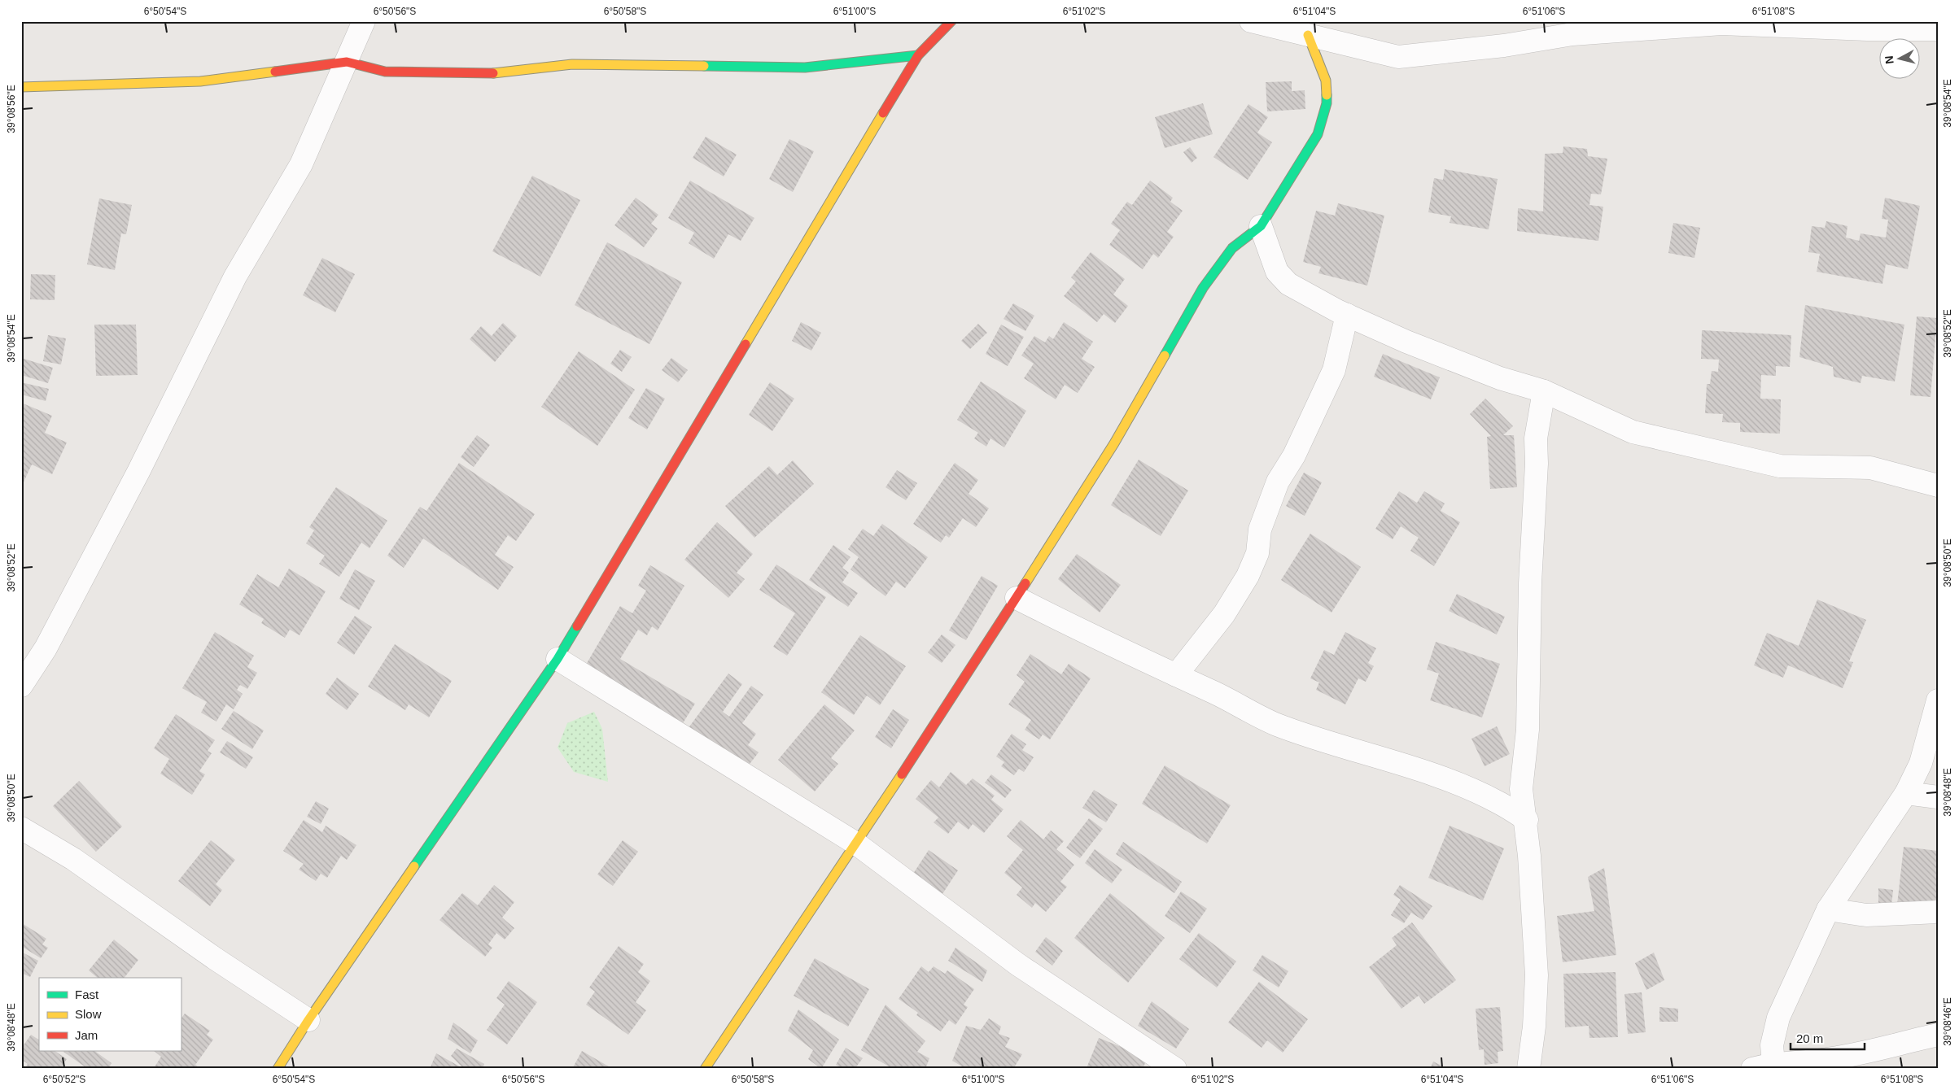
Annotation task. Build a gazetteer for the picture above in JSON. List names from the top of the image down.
{
  "legend": ["Fast", "Slow", "Jam"],
  "scale_bar": "20 m",
  "north": "left",
  "coordinates": [
    "6°50'54\"S",
    "6°50'56\"S",
    "6°50'58\"S",
    "6°51'00\"S",
    "6°51'02\"S",
    "6°51'04\"S",
    "6°51'06\"S",
    "6°51'08\"S",
    "39°08'54\"E",
    "39°08'56\"E",
    "39°08'52\"E",
    "39°08'50\"E",
    "39°08'48\"E",
    "39°08'46\"E",
    "6°50'52\"S"
  ]
}
